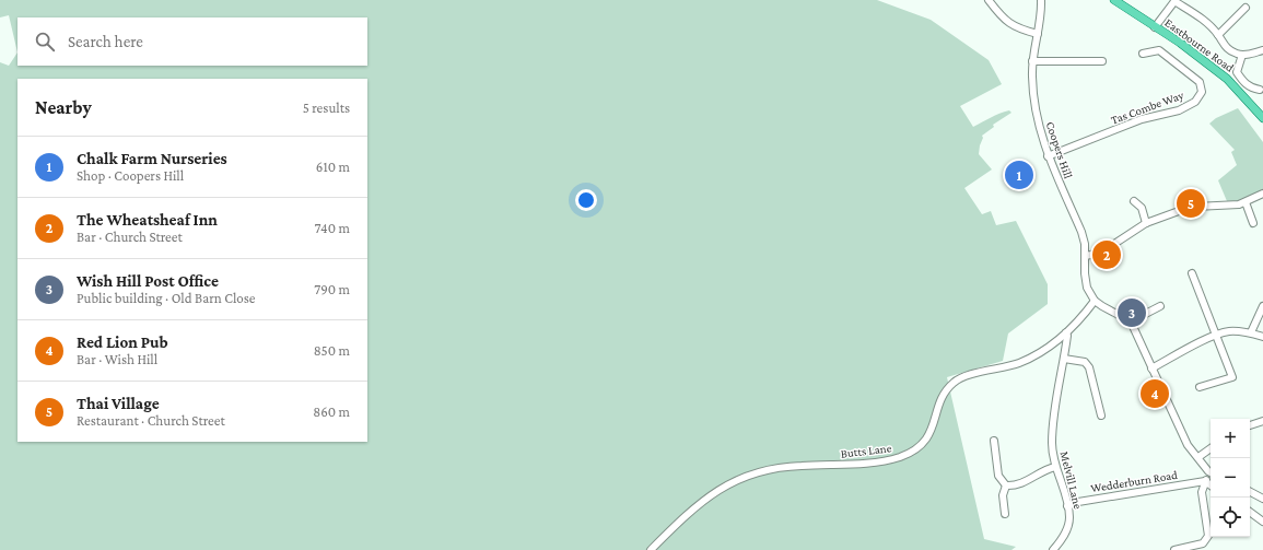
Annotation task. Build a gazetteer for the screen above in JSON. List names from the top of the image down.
{
  "streets": {
    "main road": ["Eastbourne Road"],
    "street": [
      "Tas Combe Way",
      "Coopers Hill",
      "Butts Lane",
      "Melvill Lane",
      "Wedderburn Road"
    ]
  },
  "crossings": [
    ["Tas Combe Way", "Coopers Hill"],
    ["Coopers Hill", "Butts Lane"],
    ["Butts Lane", "Melvill Lane"],
    ["Melvill Lane", "Wedderburn Road"]
  ],
  "page": {
    "search": "Search here",
    "heading": ["Nearby", "5 results"],
    "list": [
      {
        "mark": "1",
        "name": "Chalk Farm Nurseries",
        "note": "Shop · Coopers Hill",
        "value": "610 m"
      },
      {
        "mark": "2",
        "name": "The Wheatsheaf Inn",
        "note": "Bar · Church Street",
        "value": "740 m"
      },
      {
        "mark": "3",
        "name": "Wish Hill Post Office",
        "note": "Public building · Old Barn Close",
        "value": "790 m"
      },
      {
        "mark": "4",
        "name": "Red Lion Pub",
        "note": "Bar · Wish Hill",
        "value": "850 m"
      },
      {
        "mark": "5",
        "name": "Thai Village",
        "note": "Restaurant · Church Street",
        "value": "860 m"
      }
    ],
    "pins": [
      "1",
      "5",
      "2",
      "3",
      "4"
    ],
    "map_buttons": ["+", "−"]
  }
}
